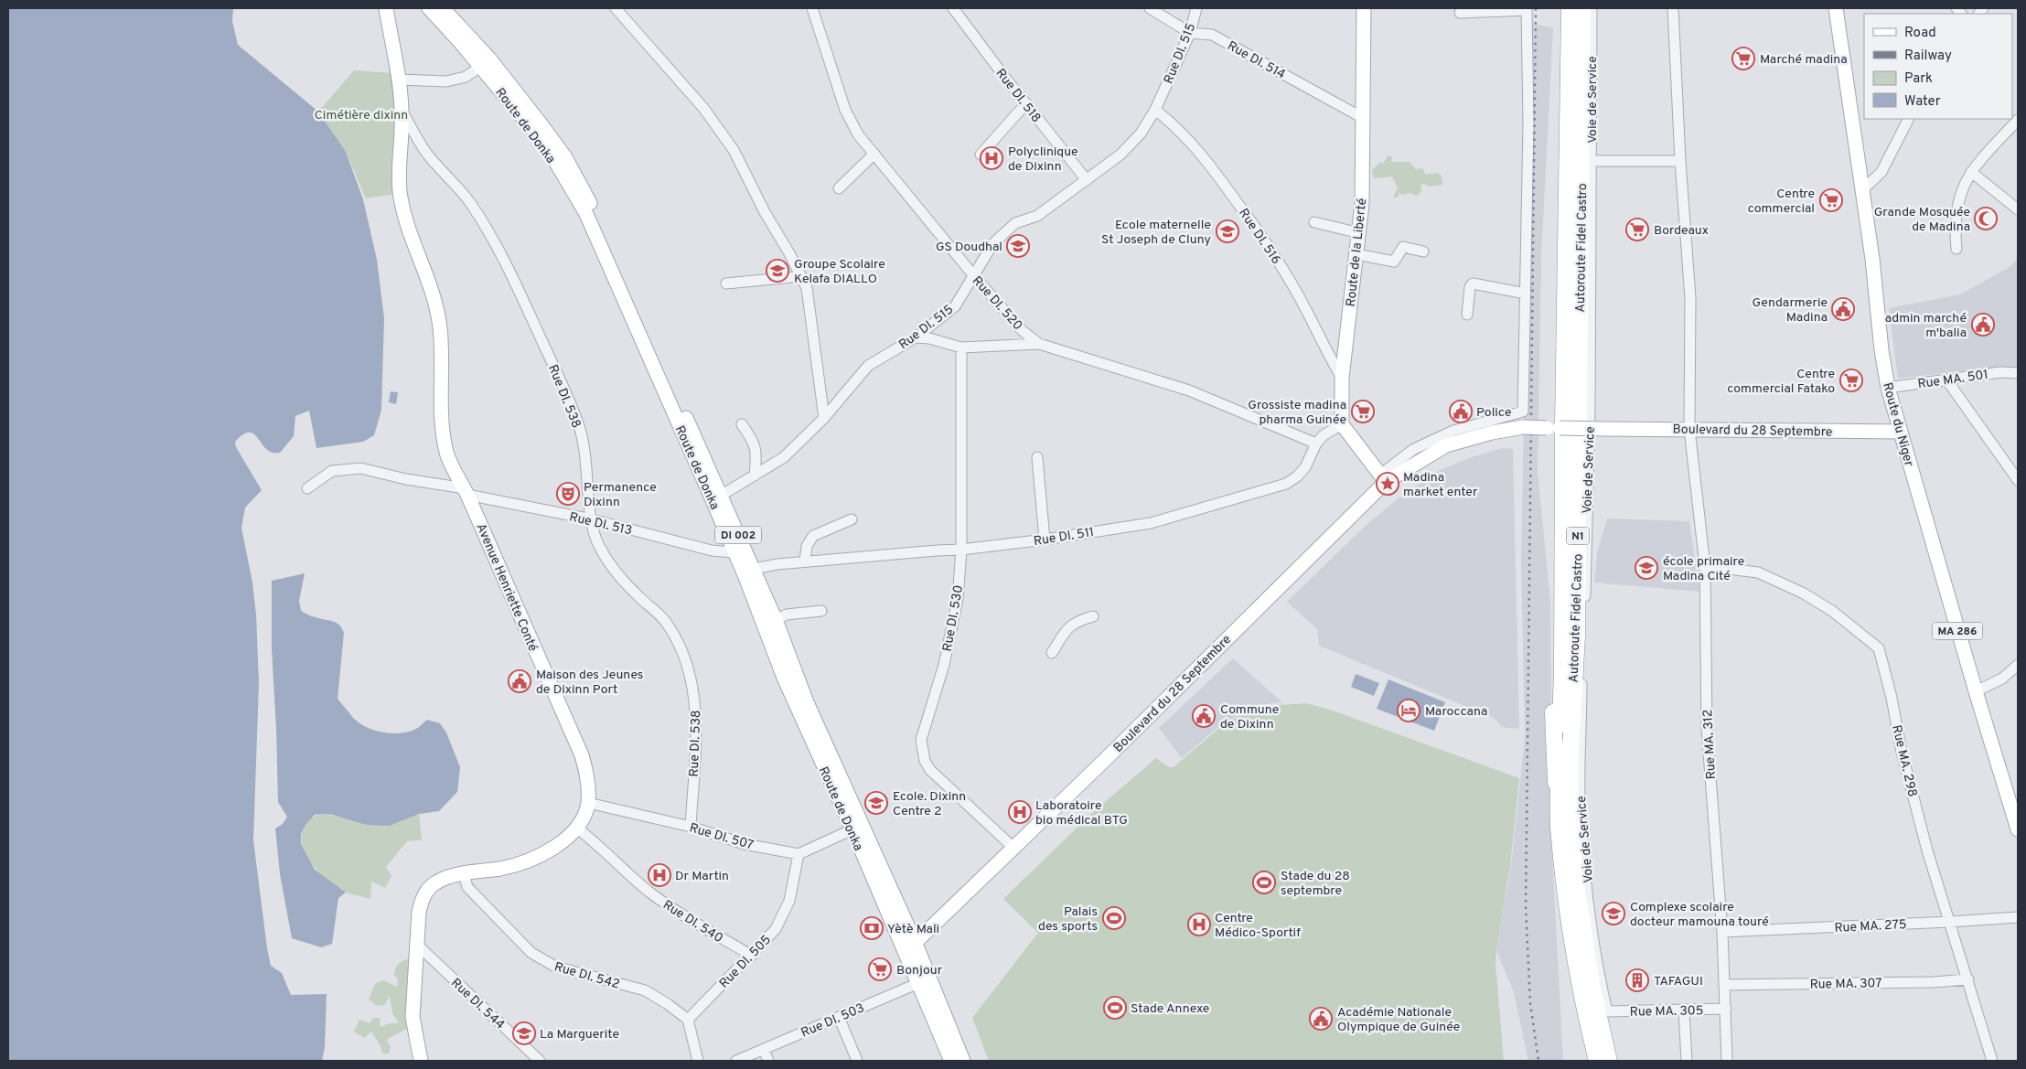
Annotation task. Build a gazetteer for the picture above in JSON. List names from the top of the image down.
{
  "streets": {
    "highway": ["Autoroute Fidel Castro", "N1"],
    "main road": [
      "Route de Donka",
      "Route de la Liberté",
      "Route du Niger",
      "Boulevard du 28 Septembre",
      "DI 002",
      "Avenue Henriette Conté",
      "MA 286"
    ],
    "street": [
      "Rue DI. 515",
      "Rue DI. 514",
      "Rue DI. 518",
      "Voie de Service",
      "Rue DI. 516",
      "Rue DI. 520",
      "Rue MA. 501",
      "Rue DI. 538",
      "Rue DI. 513",
      "Rue DI. 511",
      "Rue DI. 530",
      "Rue MA. 312",
      "Rue MA. 298",
      "Rue DI. 507",
      "Rue DI. 540",
      "Rue MA. 275",
      "Rue DI. 505",
      "Rue DI. 542",
      "Rue MA. 307",
      "Rue DI. 544",
      "Rue MA. 305",
      "Rue DI. 503"
    ]
  },
  "crossings": [
    ["Rue DI. 515", "Rue DI. 514"],
    ["Rue DI. 515", "Rue DI. 518"],
    ["Rue DI. 515", "Route de Donka"],
    ["Rue DI. 515", "Rue DI. 516"],
    ["Rue DI. 515", "Rue DI. 520"],
    ["Rue DI. 514", "Route de la Liberté"],
    ["Voie de Service", "Rue MA. 305"],
    ["Route de Donka", "Boulevard du 28 Septembre"],
    ["Route de Donka", "Rue DI. 513"],
    ["Route de Donka", "Rue DI. 511"],
    ["Route de Donka", "Rue DI. 503"],
    ["Rue DI. 516", "Route de la Liberté"],
    ["Route de la Liberté", "Rue DI. 511"],
    ["Rue DI. 520", "Rue DI. 511"],
    ["Rue MA. 501", "Route du Niger"],
    ["Rue DI. 538", "Rue DI. 513"],
    ["Rue DI. 538", "Avenue Henriette Conté"],
    ["Rue DI. 538", "Rue DI. 507"],
    ["Route du Niger", "Boulevard du 28 Septembre"],
    ["Boulevard du 28 Septembre", "Rue DI. 530"],
    ["Boulevard du 28 Septembre", "Rue MA. 312"],
    ["Rue DI. 513", "Avenue Henriette Conté"],
    ["Rue DI. 511", "Rue DI. 530"],
    ["Avenue Henriette Conté", "Rue DI. 507"],
    ["Avenue Henriette Conté", "Rue DI. 540"],
    ["Avenue Henriette Conté", "Rue DI. 542"],
    ["Avenue Henriette Conté", "Rue DI. 544"],
    ["Rue MA. 312", "Rue MA. 298"],
    ["Rue MA. 312", "Rue MA. 275"],
    ["Rue MA. 312", "Rue MA. 307"],
    ["Rue MA. 312", "Rue MA. 305"],
    ["Rue MA. 298", "Rue MA. 275"],
    ["Rue MA. 298", "Rue MA. 307"],
    ["Rue DI. 507", "Rue DI. 505"],
    ["Rue DI. 540", "Rue DI. 505"],
    ["Rue DI. 505", "Rue DI. 542"]
  ],
  "parks": ["Cimétière dixinn"],
  "places": {
    "supermarket": [
      "Marché madina",
      "Centre commercial",
      "Bordeaux",
      "Centre commercial Fatako",
      "Grossiste madina pharma Guinée",
      "Bonjour"
    ],
    "hospital": [
      "Polyclinique de Dixinn",
      "Laboratoire bio médical BTG",
      "Dr Martin",
      "Centre Médico-Sportif"
    ],
    "mosque": ["Grande Mosquée de Madina"],
    "school or university": [
      "Ecole maternelle St Joseph de Cluny",
      "GS Doudhal",
      "Groupe Scolaire Kelafa DIALLO",
      "école primaire Madina Cité",
      "Ecole. Dixinn Centre 2",
      "Complexe scolaire docteur mamouna touré",
      "La Marguerite"
    ],
    "public building": [
      "Gendarmerie Madina",
      "admin marché m'balia",
      "Police",
      "Maison des Jeunes de Dixinn Port",
      "Commune de Dixinn",
      "Académie Nationale Olympique de Guinée"
    ],
    "place": ["Madina market enter"],
    "theatre": ["Permanence Dixinn"],
    "hotel": ["Maroccana"],
    "sports": ["Stade du 28 septembre", "Palais des sports", "Stade Annexe"],
    "bank": ["Yètè Mali"],
    "building": ["TAFAGUI"]
  },
  "legend": [
    "Road",
    "Railway",
    "Park",
    "Water"
  ]
}
